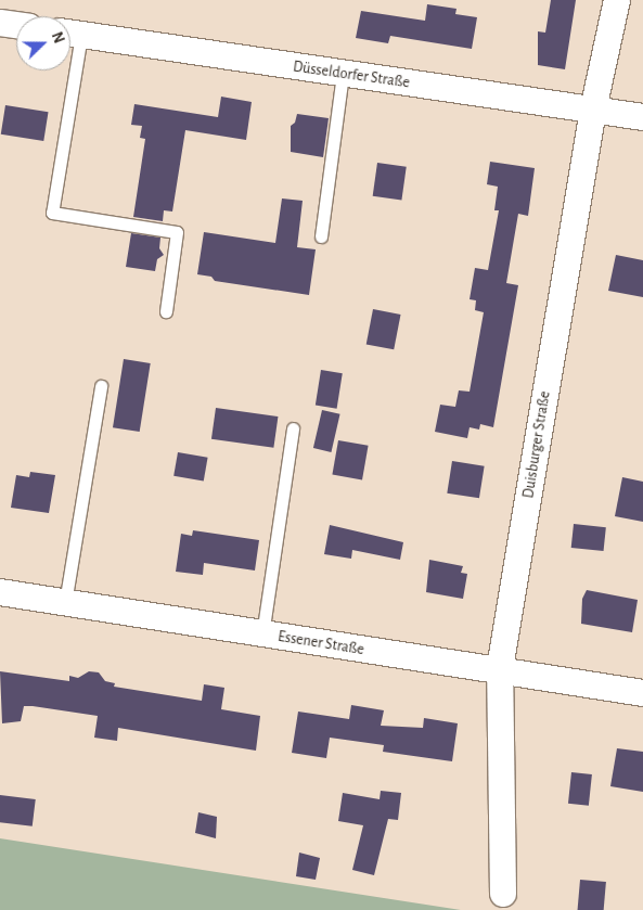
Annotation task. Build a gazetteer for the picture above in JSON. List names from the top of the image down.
{
  "streets": {
    "street": ["Düsseldorfer Straße", "Duisburger Straße", "Essener Straße"]
  },
  "crossings": [
    ["Düsseldorfer Straße", "Duisburger Straße"],
    ["Duisburger Straße", "Essener Straße"]
  ],
  "north": "right"
}
